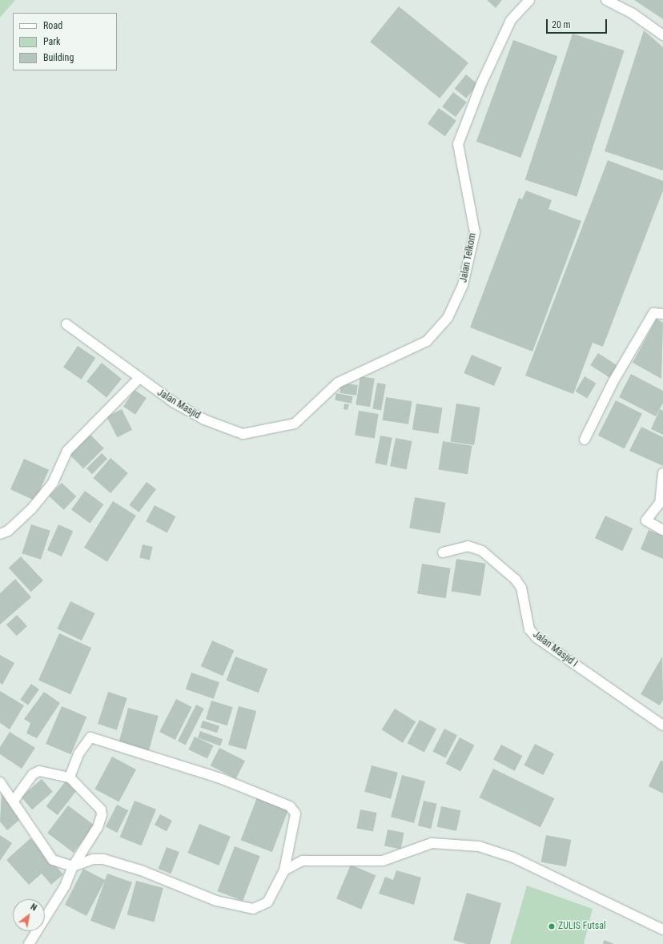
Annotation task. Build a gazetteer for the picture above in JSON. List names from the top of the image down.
{
  "streets": {
    "street": ["Jalan Telkom", "Jalan Masjid", "Jalan Masjid I"]
  },
  "crossings": [
    ["Jalan Telkom", "Jalan Masjid"]
  ],
  "places": ["ZULIS Futsal"],
  "legend": ["Road", "Park", "Building"],
  "scale_bar": "20 m",
  "north": "top right"
}
